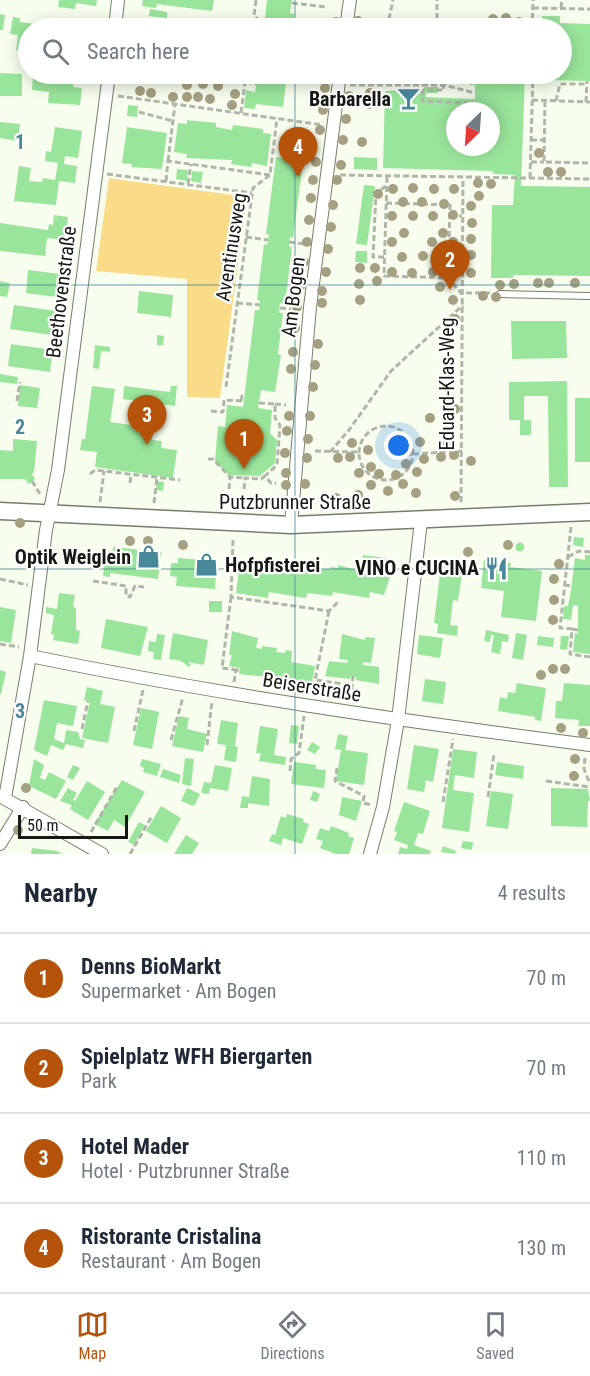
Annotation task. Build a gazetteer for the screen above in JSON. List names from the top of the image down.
{
  "streets": {
    "main road": ["Putzbrunner Straße"],
    "street": ["Beethovenstraße", "Am Bogen", "Beiserstraße"],
    "path": ["Aventinusweg", "Eduard-Klas-Weg"]
  },
  "crossings": [
    ["Beethovenstraße", "Putzbrunner Straße"],
    ["Beethovenstraße", "Beiserstraße"],
    ["Am Bogen", "Putzbrunner Straße"],
    ["Eduard-Klas-Weg", "Putzbrunner Straße"]
  ],
  "places": {
    "bar": ["Barbarella"],
    "shop": ["Optik Weiglein", "Hofpfisterei"],
    "restaurant": ["VINO e CUCINA"]
  },
  "scale_bar": "50 m",
  "north": "bottom left",
  "page": {
    "search": "Search here",
    "pins": [
      "4",
      "2",
      "3",
      "1"
    ],
    "scale": "50 m",
    "heading": ["Nearby", "4 results"],
    "list": [
      {
        "mark": "1",
        "name": "Denns BioMarkt",
        "note": "Supermarket · Am Bogen",
        "value": "70 m"
      },
      {
        "mark": "2",
        "name": "Spielplatz WFH Biergarten",
        "note": "Park",
        "value": "70 m"
      },
      {
        "mark": "3",
        "name": "Hotel Mader",
        "note": "Hotel · Putzbrunner Straße",
        "value": "110 m"
      },
      {
        "mark": "4",
        "name": "Ristorante Cristalina",
        "note": "Restaurant · Am Bogen",
        "value": "130 m"
      }
    ],
    "nav": ["Map", "Directions", "Saved"]
  },
  "grid": {
    "rows": ["1", "2", "3"]
  }
}
